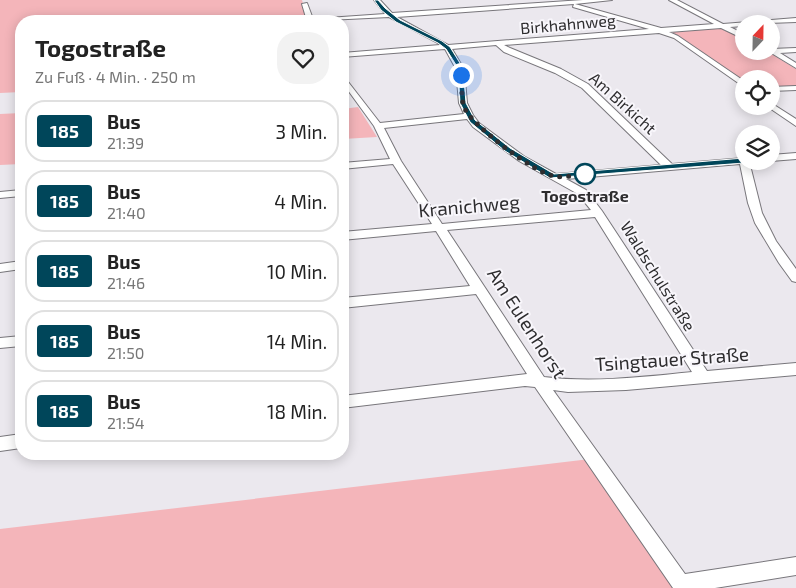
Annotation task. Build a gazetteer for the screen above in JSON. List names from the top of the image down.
{
  "streets": {
    "street": [
      "Birkhahnweg",
      "Am Birkicht",
      "Kranichweg",
      "Waldschulstraße",
      "Am Eulenhorst",
      "Tsingtauer Straße"
    ]
  },
  "crossings": [
    ["Birkhahnweg", "Am Birkicht"],
    ["Kranichweg", "Waldschulstraße"],
    ["Kranichweg", "Am Eulenhorst"],
    ["Waldschulstraße", "Tsingtauer Straße"],
    ["Am Eulenhorst", "Tsingtauer Straße"]
  ],
  "places": ["Togostraße"],
  "lines": ["bus line 185"],
  "north": "top",
  "page": {
    "heading": ["Togostraße", "Zu Fuß · 4 Min. · 250 m"],
    "list": [
      {
        "mark": "185",
        "name": "Bus",
        "note": "21:39",
        "value": "3 Min."
      },
      {
        "mark": "185",
        "name": "Bus",
        "note": "21:40",
        "value": "4 Min."
      },
      {
        "mark": "185",
        "name": "Bus",
        "note": "21:46",
        "value": "10 Min."
      },
      {
        "mark": "185",
        "name": "Bus",
        "note": "21:50",
        "value": "14 Min."
      },
      {
        "mark": "185",
        "name": "Bus",
        "note": "21:54",
        "value": "18 Min."
      }
    ]
  }
}
